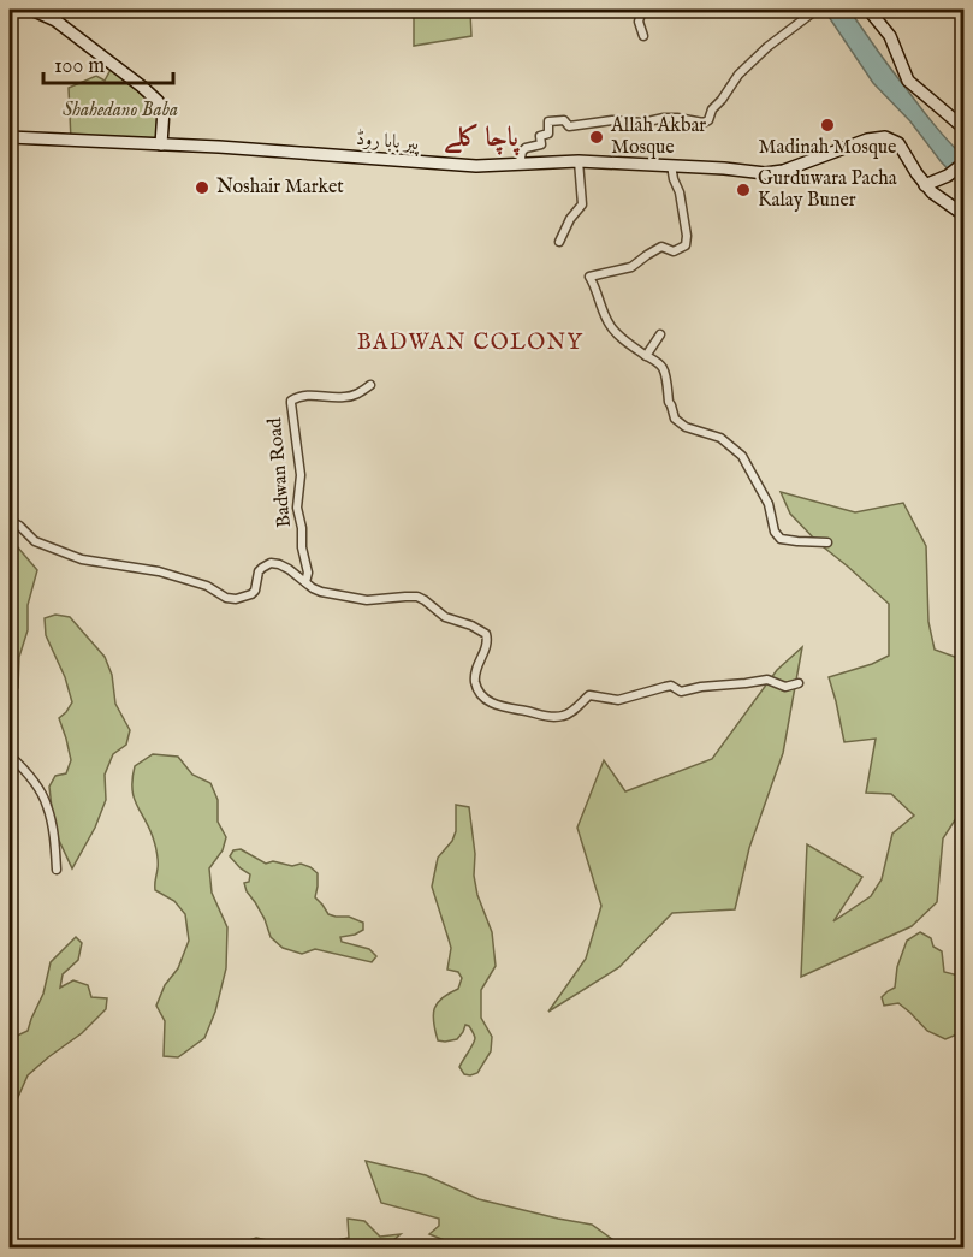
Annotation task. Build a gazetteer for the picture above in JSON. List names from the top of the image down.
{
  "streets": {
    "main road": ["پیر بابا روڈ"],
    "street": ["Badwan Road"]
  },
  "districts": ["پاچا کلے", "BADWAN COLONY"],
  "parks": ["Shahedano Baba"],
  "places": [
    "Madinah Mosque",
    "Allah Akbar Mosque",
    "Noshair Market",
    "Gurduwara Pacha Kalay Buner"
  ],
  "scale_bar": "100 m"
}
